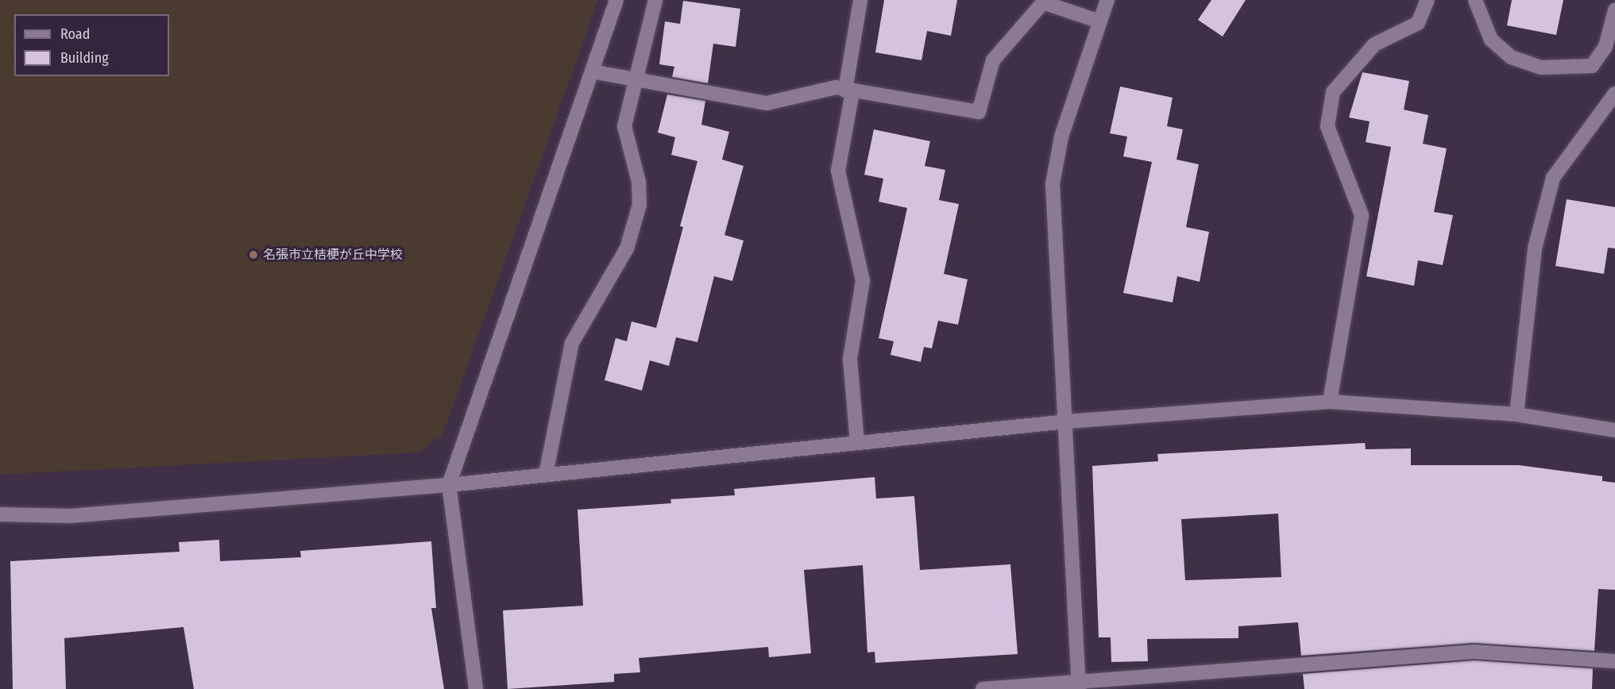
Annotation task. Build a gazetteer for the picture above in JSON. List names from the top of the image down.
{
  "places": ["名張市立桔梗が丘中学校"],
  "legend": ["Road", "Building"]
}
